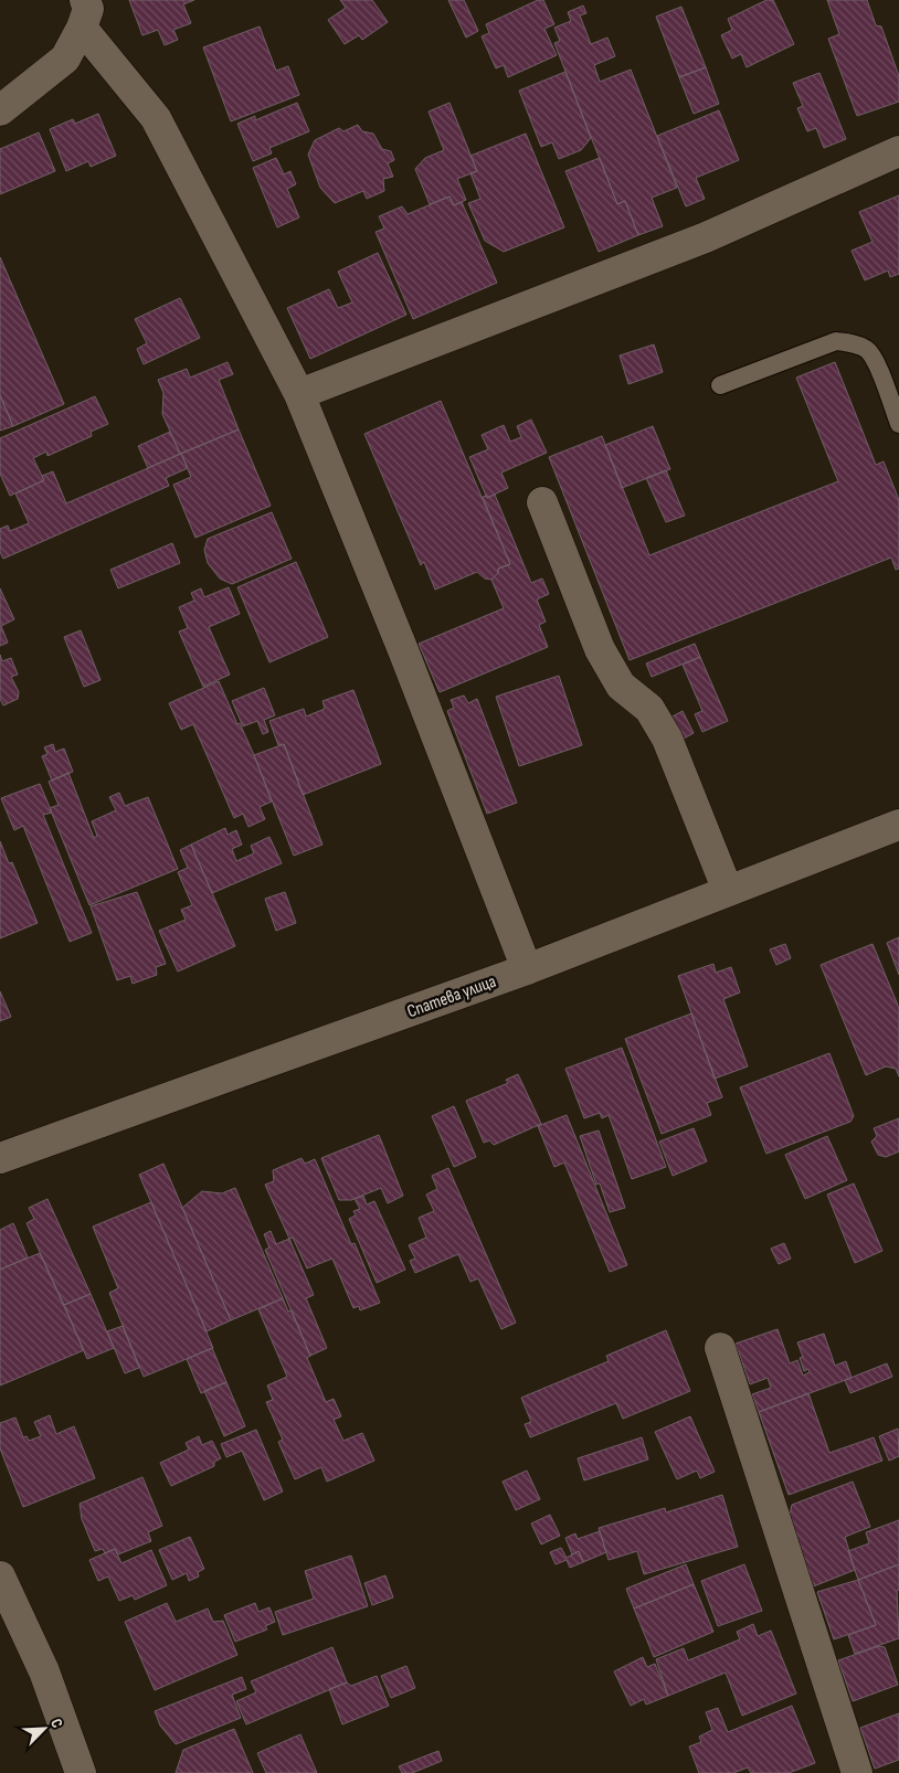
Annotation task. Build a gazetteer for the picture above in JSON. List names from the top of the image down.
{
  "streets": {
    "street": ["Спатева улица"]
  },
  "north": "top right"
}
